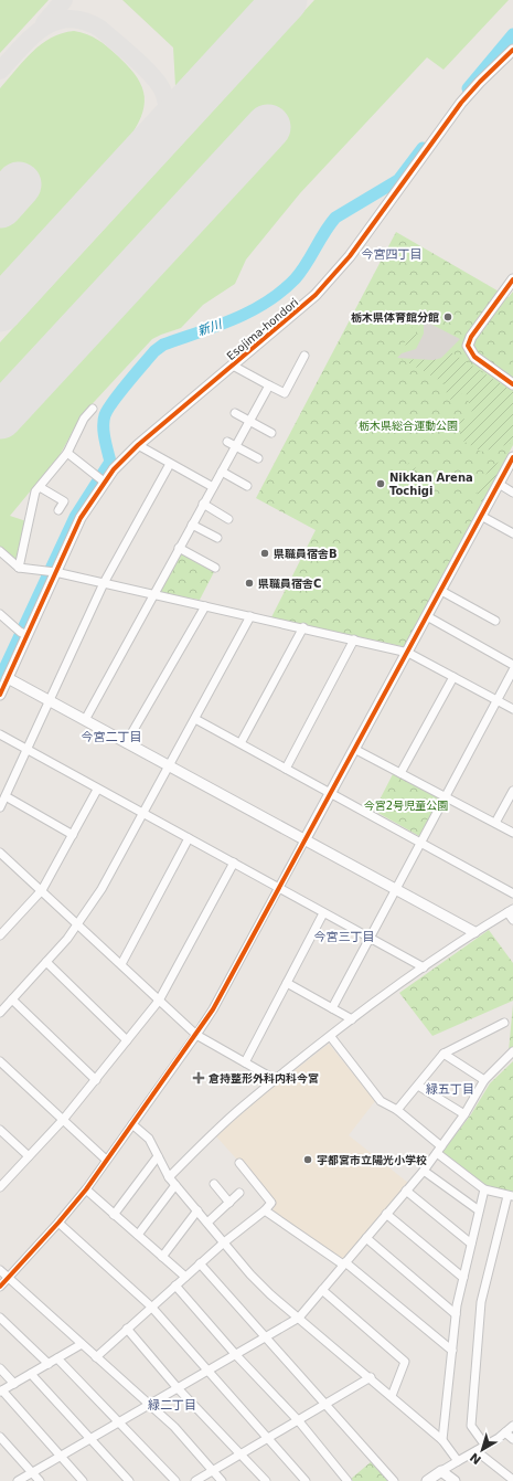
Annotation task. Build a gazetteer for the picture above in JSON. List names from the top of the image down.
{
  "streets": {
    "street": ["Esojima-hondori"]
  },
  "districts": [
    "今宮四丁目",
    "今宮二丁目",
    "今宮三丁目",
    "緑五丁目",
    "緑二丁目"
  ],
  "water": ["新川"],
  "parks": ["栃木県総合運動公園", "今宮2号児童公園"],
  "places": {
    "other": [
      "栃木県体育館分館",
      "Nikkan Arena Tochigi",
      "県職員宿舎B",
      "県職員宿舎C",
      "宇都宮市立陽光小学校"
    ],
    "health": ["倉持整形外科内科今宮"]
  },
  "north": "bottom left"
}
